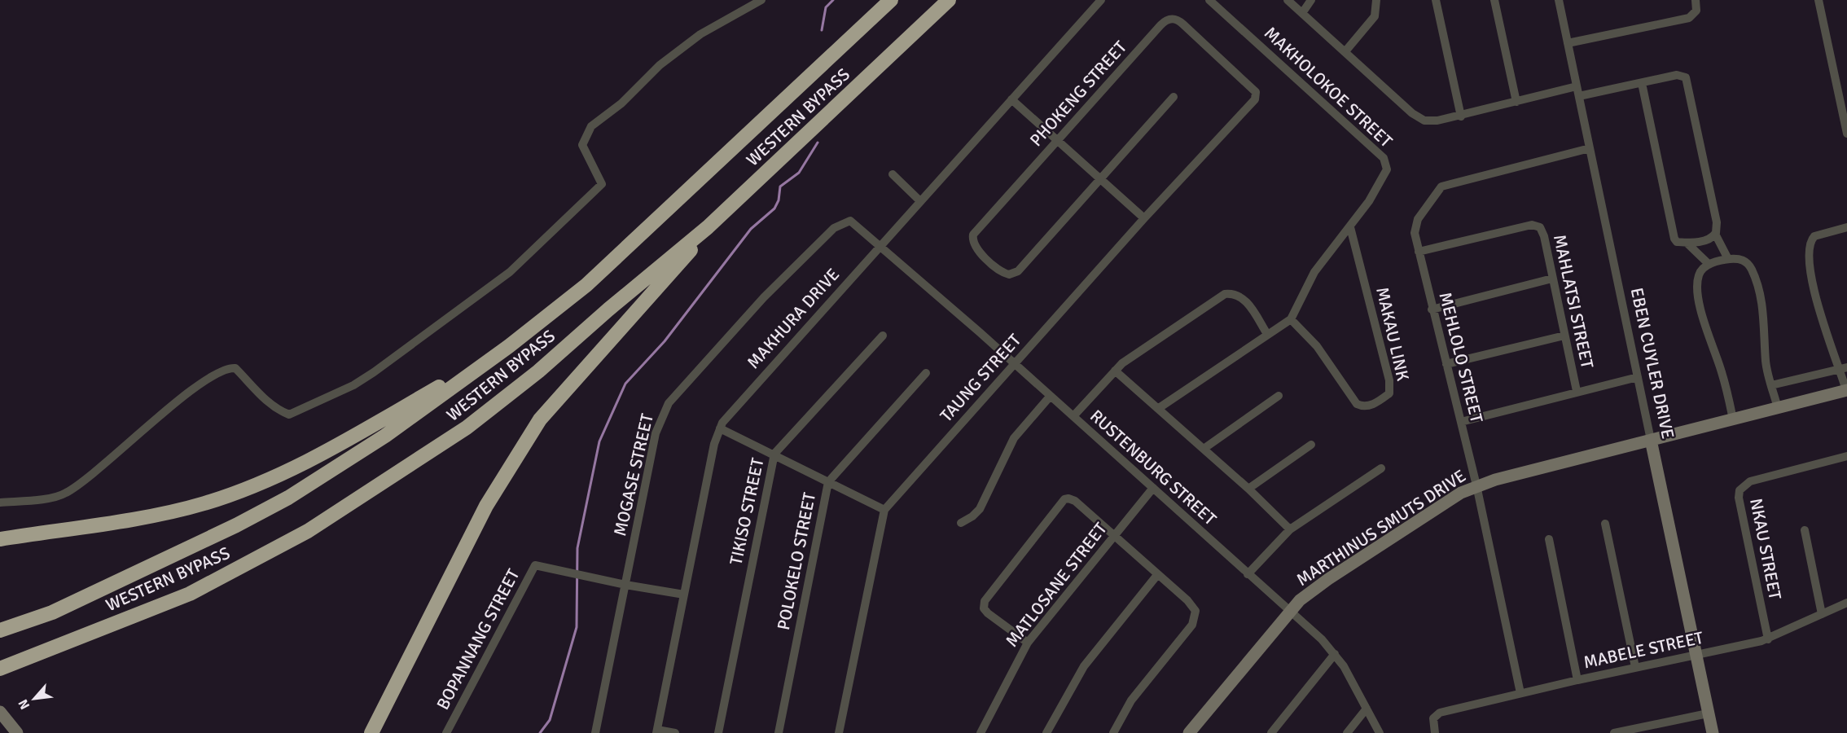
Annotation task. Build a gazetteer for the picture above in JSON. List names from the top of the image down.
{
  "streets": {
    "highway": ["WESTERN BYPASS"],
    "street": [
      "MAKHOLOKOE STREET",
      "PHOKENG STREET",
      "MAHLATSI STREET",
      "MAKHURA DRIVE",
      "MAKAU LINK",
      "MEHLOLO STREET",
      "EBEN CUYLER DRIVE",
      "TAUNG STREET",
      "RUSTENBURG STREET",
      "MOGASE STREET",
      "TIKISO STREET",
      "MARTHINUS SMUTS DRIVE",
      "NKAU STREET",
      "POLOKELO STREET",
      "MATLOSANE STREET",
      "BOPANNANG STREET",
      "MABELE STREET"
    ]
  },
  "crossings": [
    ["MAKHOLOKOE STREET", "MAKAU LINK"],
    ["PHOKENG STREET", "TAUNG STREET"],
    ["MAHLATSI STREET", "MEHLOLO STREET"],
    ["MAKHURA DRIVE", "RUSTENBURG STREET"],
    ["MAKHURA DRIVE", "MOGASE STREET"],
    ["MAKHURA DRIVE", "BOPANNANG STREET"],
    ["MEHLOLO STREET", "EBEN CUYLER DRIVE"],
    ["MEHLOLO STREET", "MARTHINUS SMUTS DRIVE"],
    ["MEHLOLO STREET", "MABELE STREET"],
    ["EBEN CUYLER DRIVE", "MARTHINUS SMUTS DRIVE"],
    ["EBEN CUYLER DRIVE", "MABELE STREET"],
    ["TAUNG STREET", "RUSTENBURG STREET"],
    ["RUSTENBURG STREET", "MOGASE STREET"],
    ["RUSTENBURG STREET", "MARTHINUS SMUTS DRIVE"],
    ["RUSTENBURG STREET", "MATLOSANE STREET"],
    ["MOGASE STREET", "BOPANNANG STREET"],
    ["NKAU STREET", "MABELE STREET"]
  ],
  "north": "bottom left"
}
